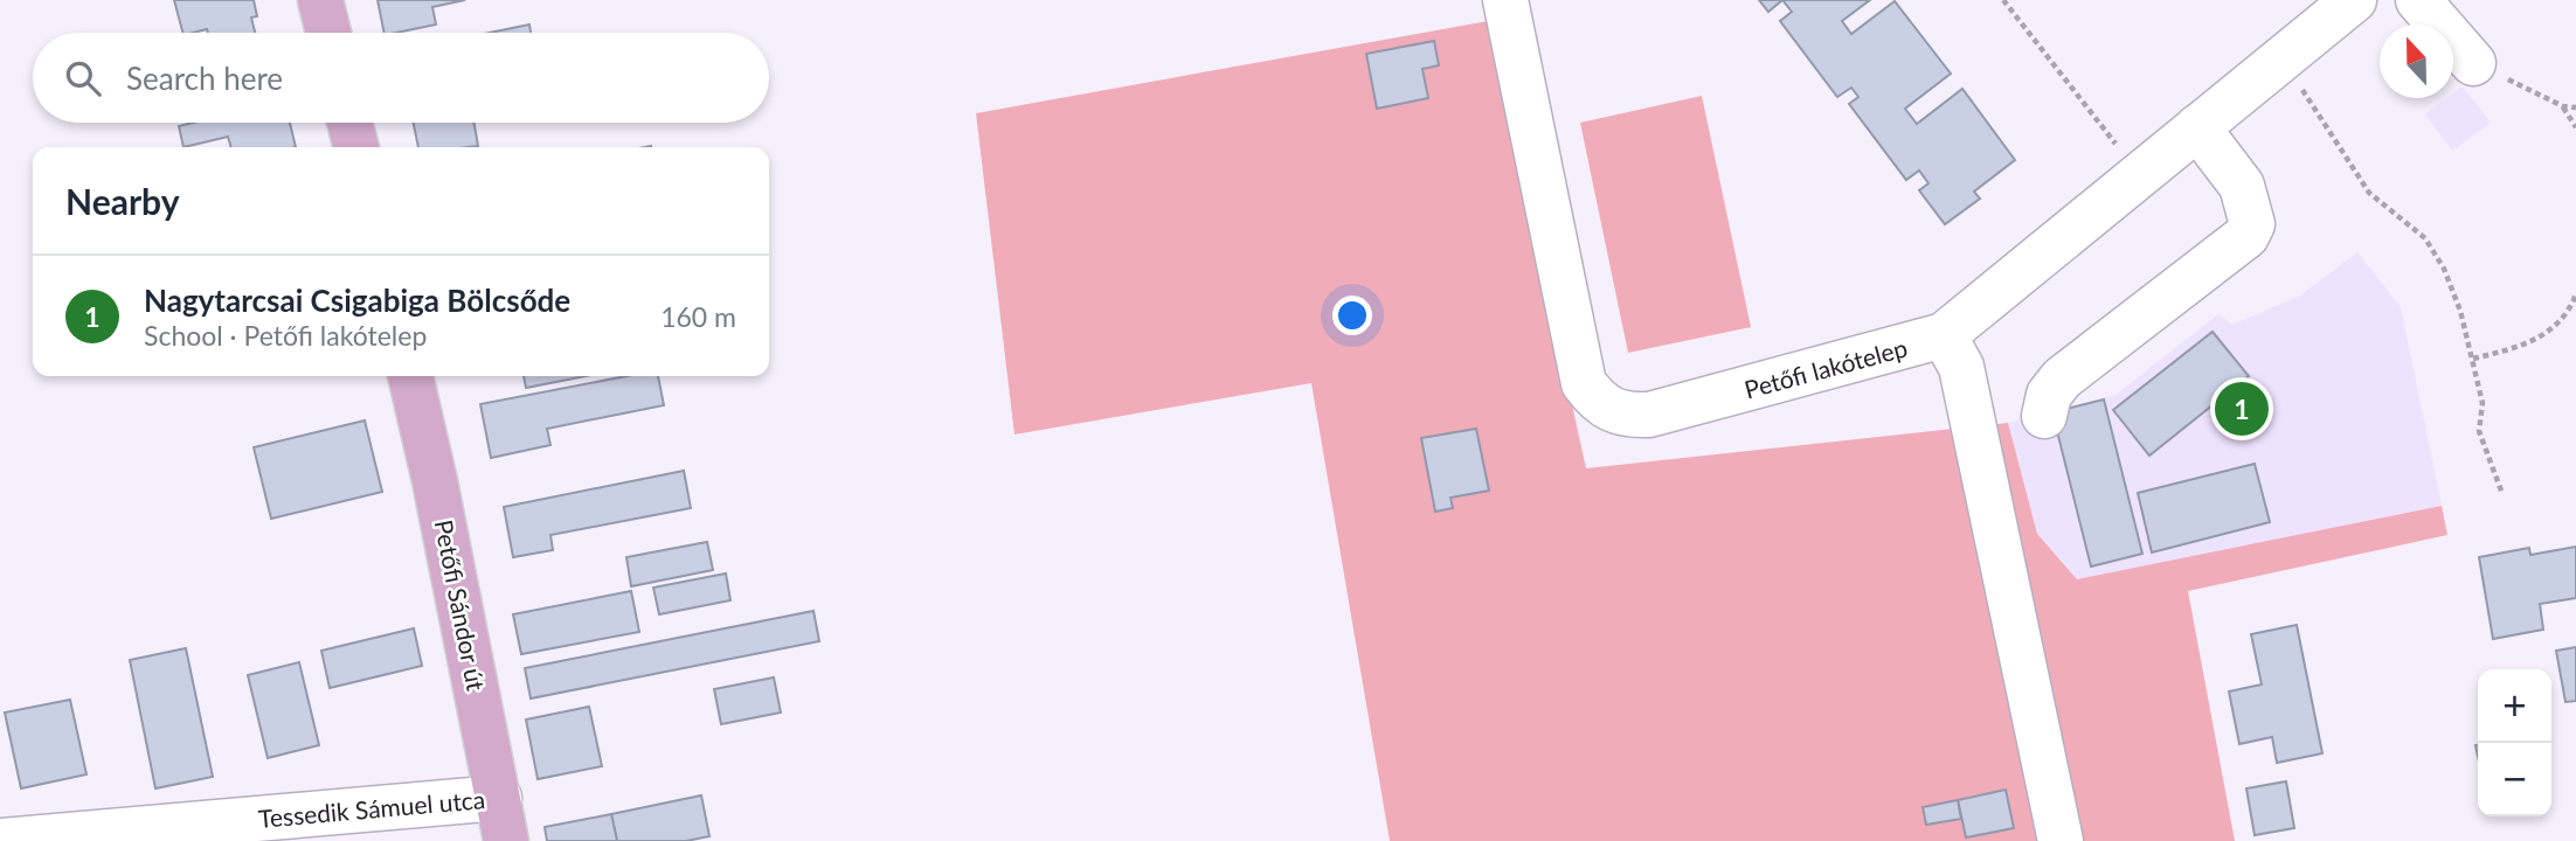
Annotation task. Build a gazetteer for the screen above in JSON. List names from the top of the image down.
{
  "streets": {
    "main road": ["Petőfi Sándor út"],
    "street": ["Petőfi lakótelep", "Tessedik Sámuel utca"]
  },
  "crossings": [
    ["Petőfi Sándor út", "Tessedik Sámuel utca"]
  ],
  "north": "top",
  "page": {
    "search": "Search here",
    "heading": "Nearby",
    "list": [
      {
        "mark": "1",
        "name": "Nagytarcsai Csigabiga Bölcsőde",
        "note": "School · Petőfi lakótelep",
        "value": "160 m"
      }
    ],
    "pins": "1",
    "map_buttons": ["+", "−"]
  }
}
